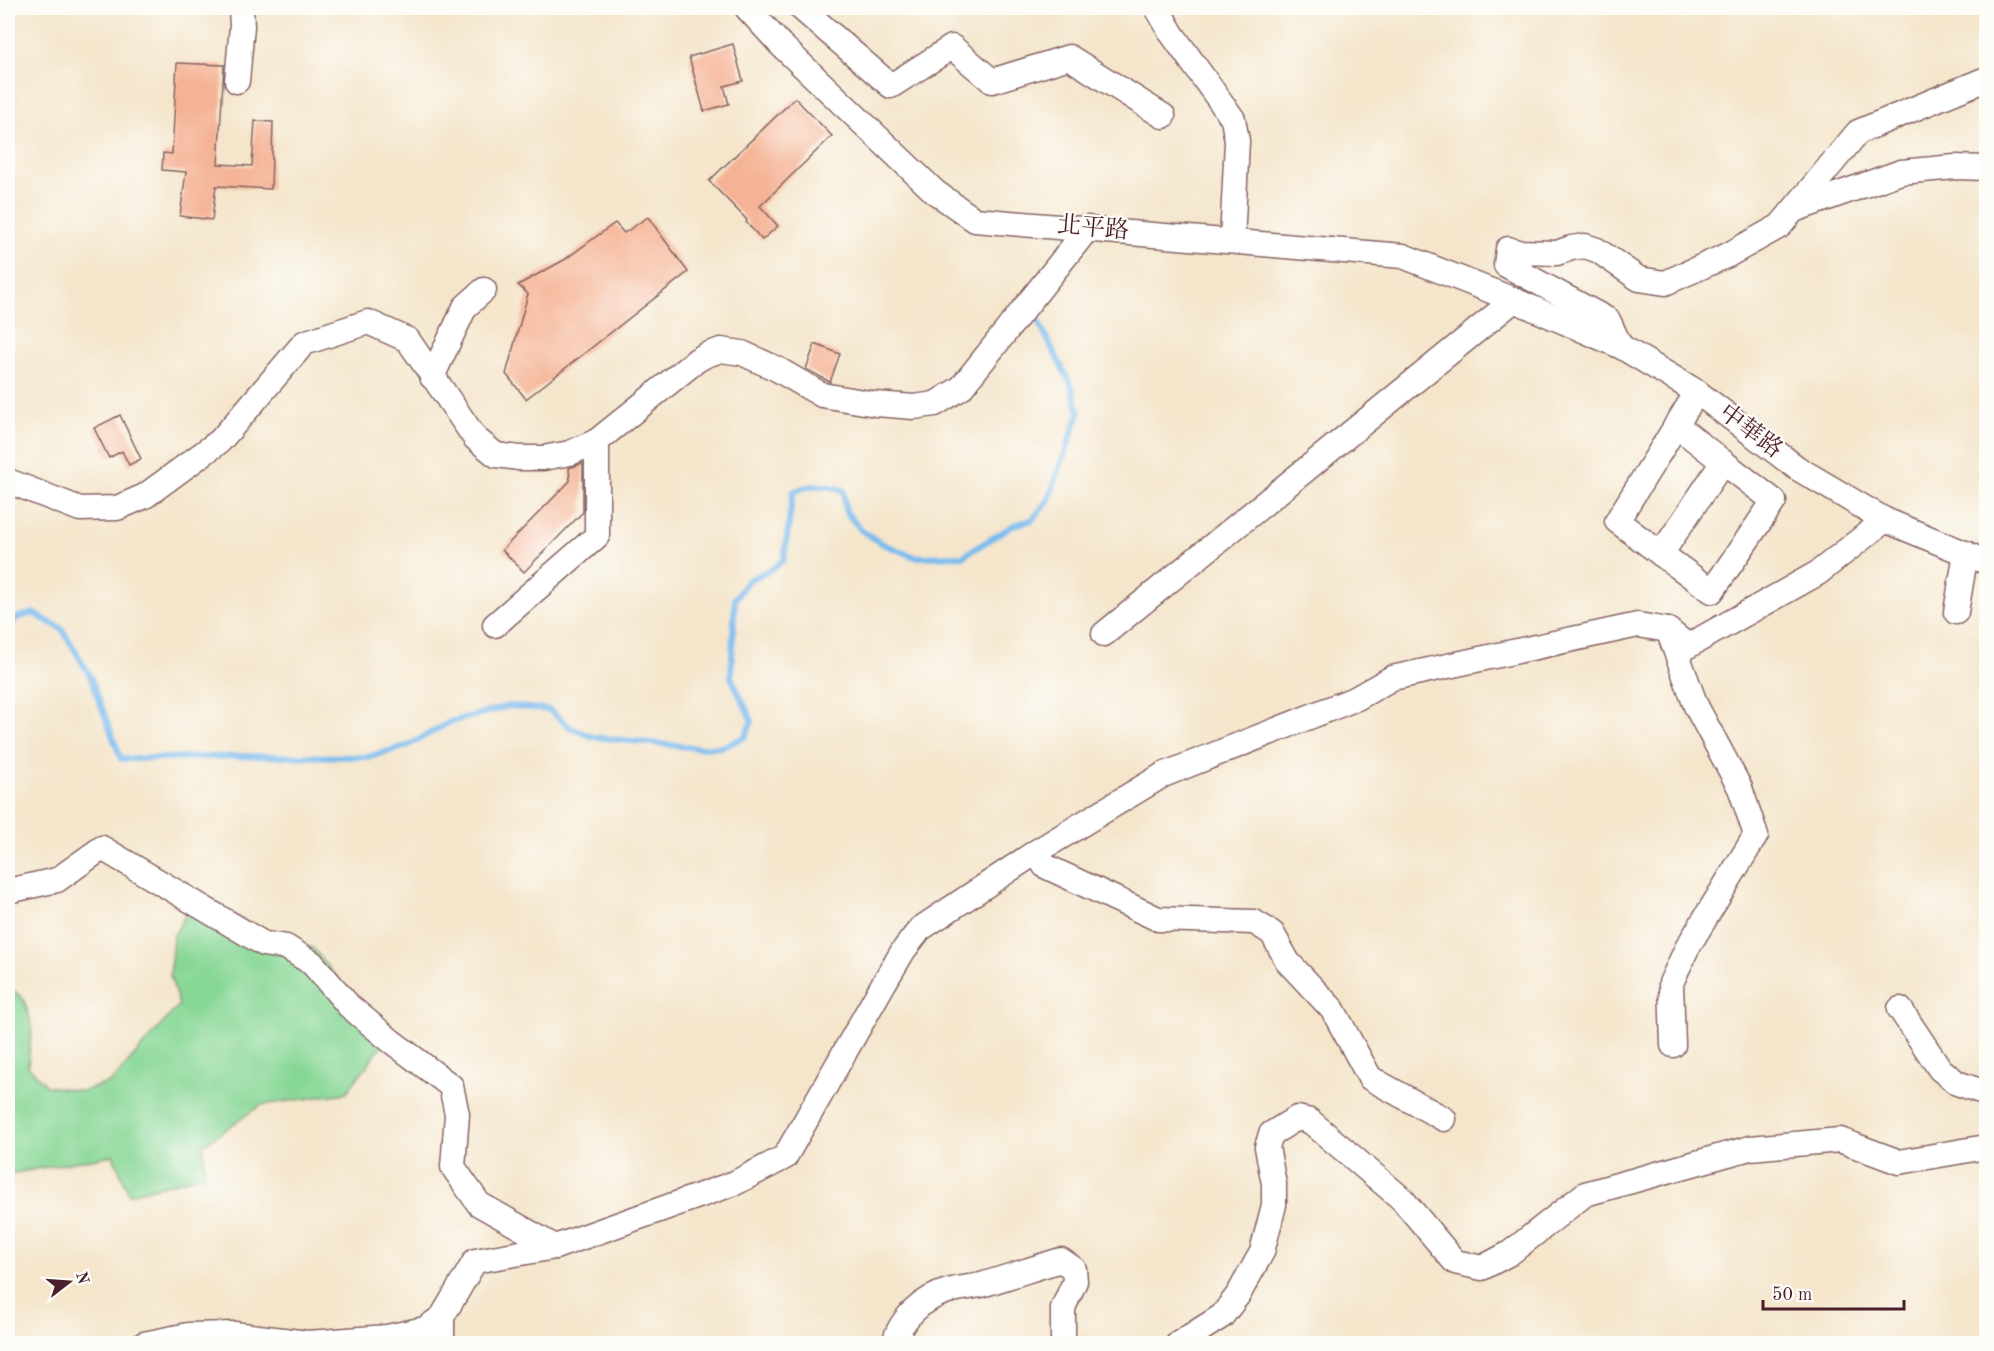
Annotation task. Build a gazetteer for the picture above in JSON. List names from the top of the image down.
{
  "streets": {
    "street": ["北平路", "中華路"]
  },
  "crossings": [
    ["北平路", "中華路"]
  ],
  "scale_bar": "50 m",
  "north": "right"
}
